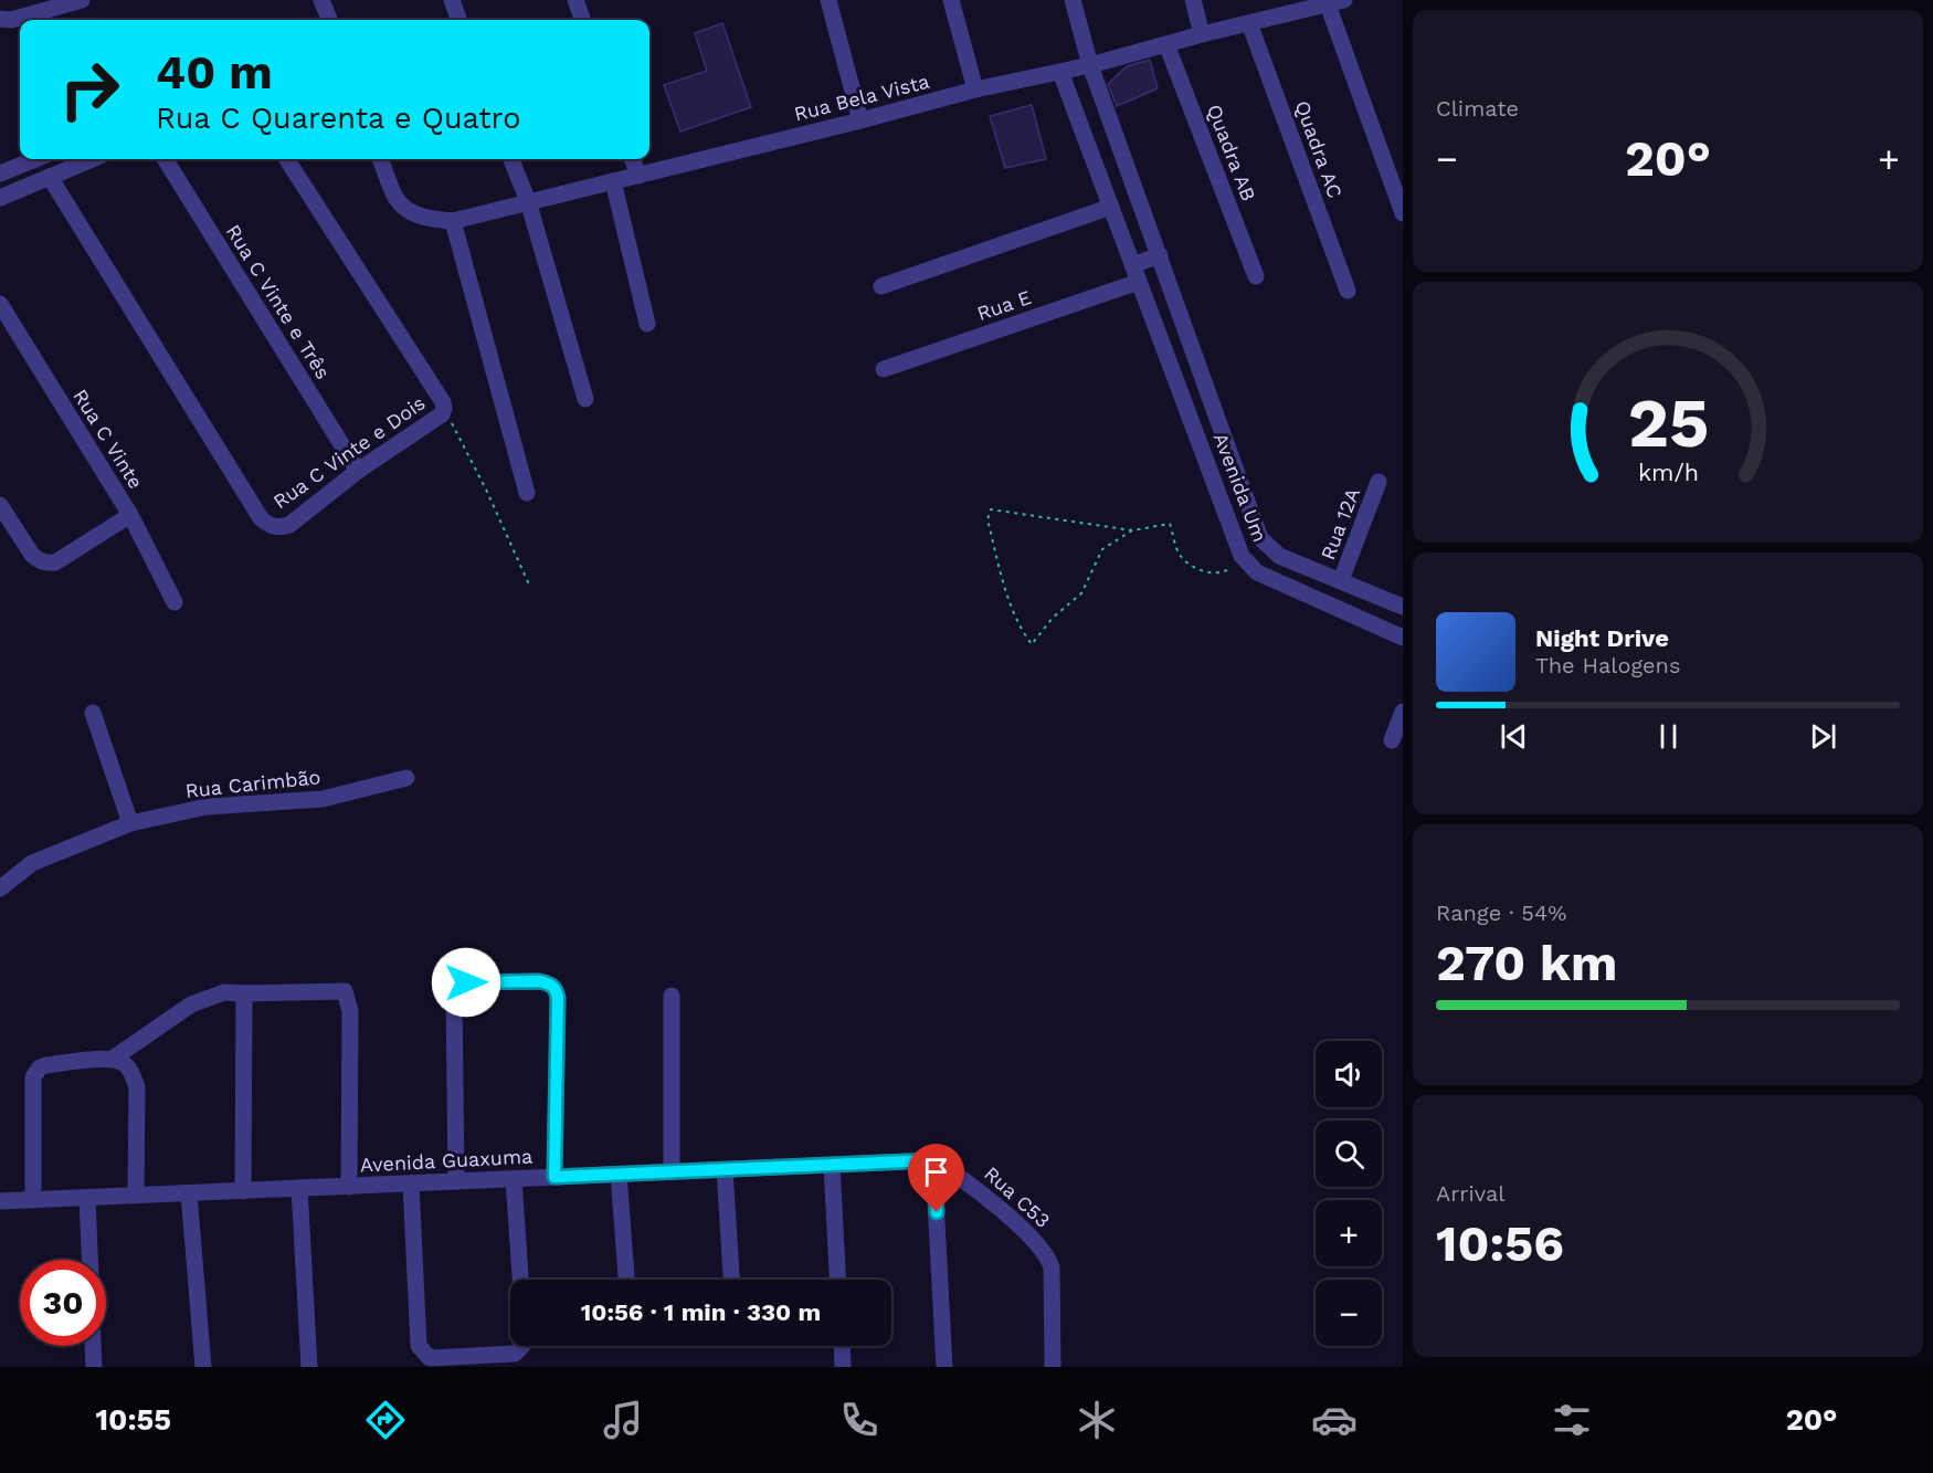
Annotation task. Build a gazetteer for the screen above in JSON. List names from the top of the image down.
{
  "streets": {
    "street": [
      "Rua Bela Vista",
      "Quadra AC",
      "Quadra AB",
      "Rua C Vinte e Três",
      "Rua E",
      "Rua C Vinte",
      "Rua C Vinte e Dois",
      "Avenida Um",
      "Rua 12A",
      "Rua Carimbão",
      "Avenida Guaxuma",
      "Rua C53"
    ]
  },
  "crossings": [
    ["Rua Bela Vista", "Quadra AC"],
    ["Rua Bela Vista", "Quadra AB"],
    ["Rua Bela Vista", "Avenida Um"],
    ["Rua C Vinte e Três", "Rua C Vinte e Dois"],
    ["Rua E", "Avenida Um"],
    ["Avenida Um", "Rua 12A"],
    ["Avenida Guaxuma", "Rua C53"]
  ],
  "page": {
    "tile": [
      "Climate",
      ["Range · 54%", "270 km"],
      ["Arrival", "10:56"]
    ],
    "turn": ["40 m", "Rua C Quarenta e Quatro"],
    "heat": ["−", "20°", "+"],
    "song": ["Night Drive", "The Halogens"],
    "map_buttons": ["+", "−"],
    "limit": "30",
    "trip": "10:56 · 1 min · 330 m",
    "tabs": ["10:55", "20°"],
    "gauge": ["25", "km/h"]
  }
}
